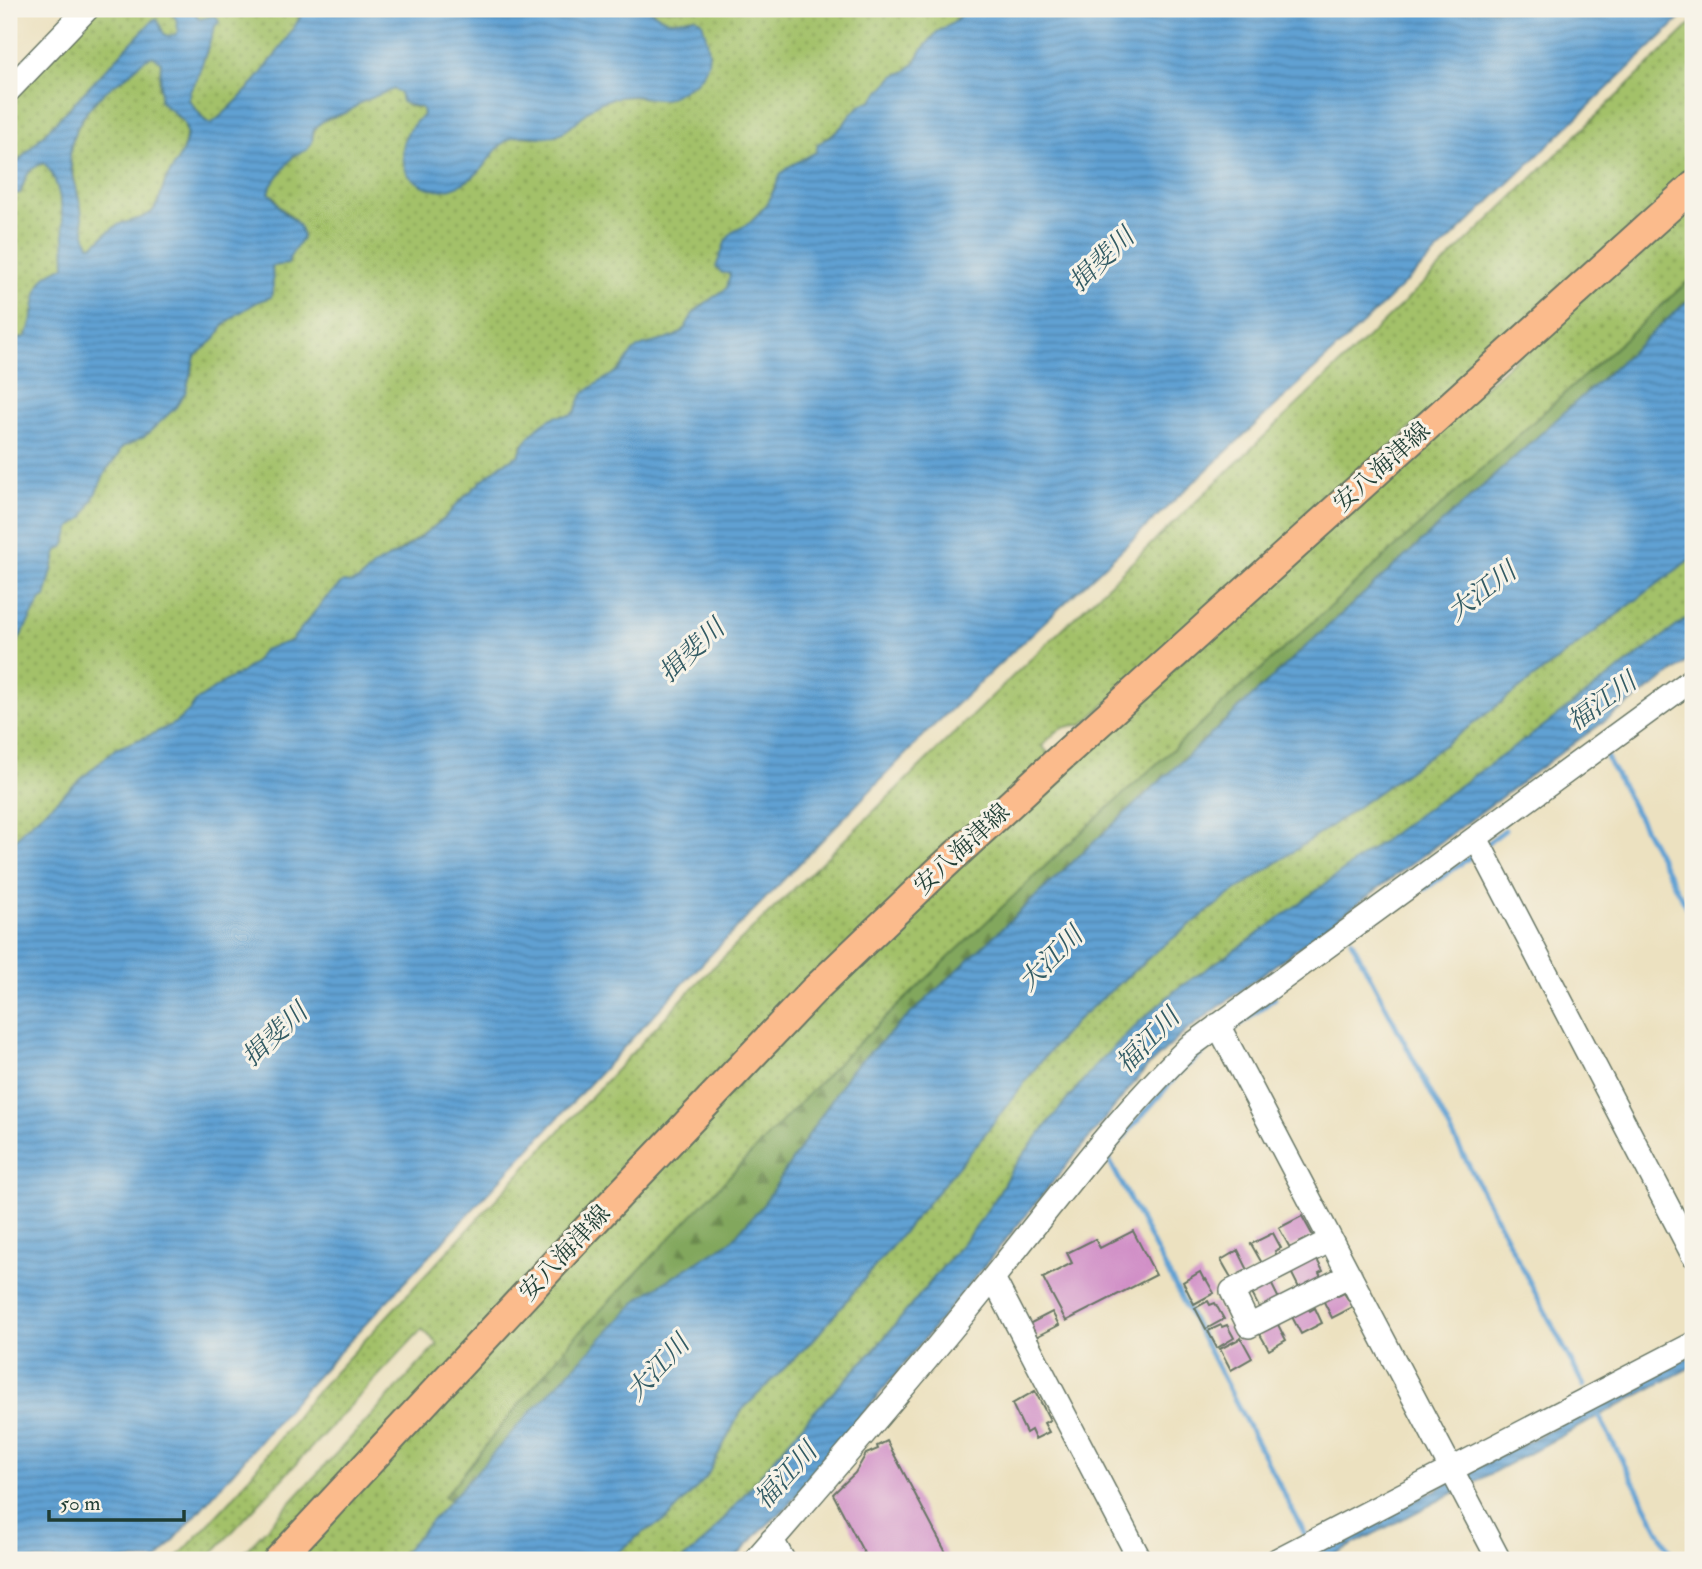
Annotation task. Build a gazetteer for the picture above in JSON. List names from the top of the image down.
{
  "streets": {
    "main road": ["安八海津線"]
  },
  "water": ["揖斐川", "大江川", "福江川"],
  "scale_bar": "50 m"
}
